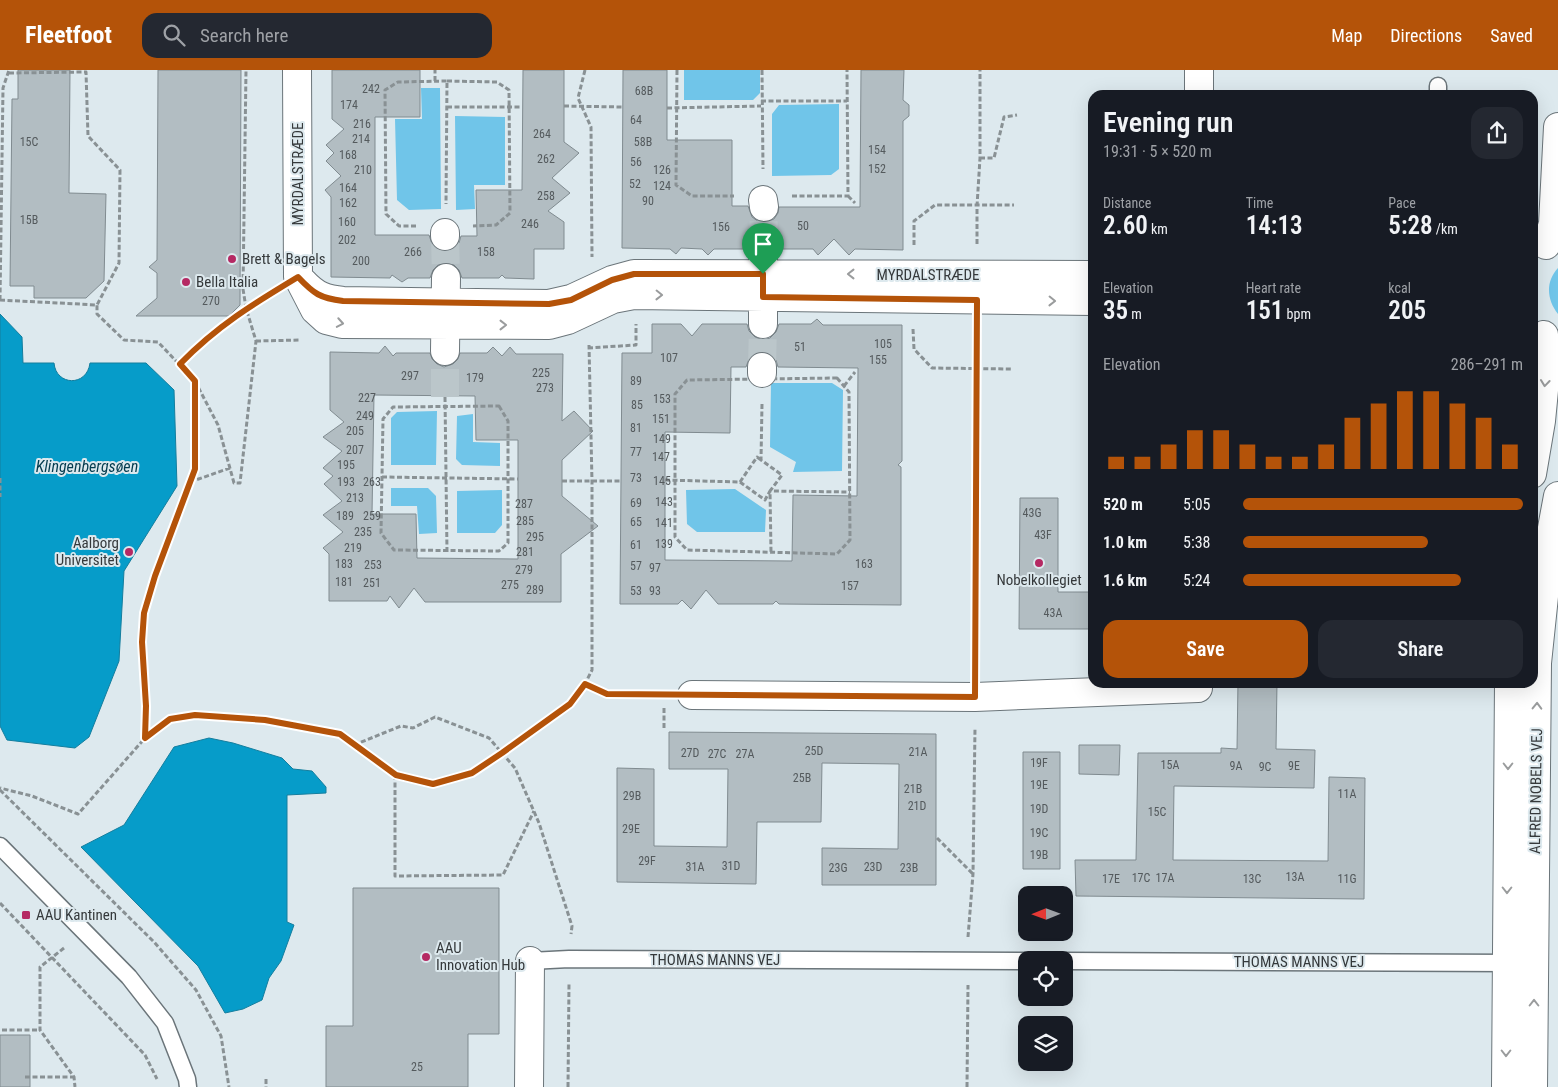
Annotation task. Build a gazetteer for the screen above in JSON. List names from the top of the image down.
{
  "streets": {
    "street": ["MYRDALSTRÆDE", "ALFRED NOBELS VEJ", "THOMAS MANNS VEJ"]
  },
  "crossings": [
    ["ALFRED NOBELS VEJ", "THOMAS MANNS VEJ"]
  ],
  "water": ["Klingenbergsøen"],
  "places": {
    "other": [
      "Brett & Bagels",
      "Bella Italia",
      "Aalborg Universitet",
      "Nobelkollegiet",
      "AAU Innovation Hub"
    ],
    "transit": ["AAU Kantinen"]
  },
  "house_numbers": [
    "242",
    "68B",
    "174",
    "64",
    "216",
    "264",
    "214",
    "15C",
    "58B",
    "154",
    "168",
    "262",
    "56",
    "152",
    "210",
    "126",
    "52",
    "124",
    "164",
    "258",
    "90",
    "162",
    "15B",
    "160",
    "246",
    "50",
    "156",
    "202",
    "266",
    "158",
    "200",
    "270",
    "105",
    "51",
    "107",
    "155",
    "225",
    "297",
    "179",
    "89",
    "273",
    "227",
    "153",
    "85",
    "249",
    "151",
    "81",
    "205",
    "149",
    "207",
    "77",
    "147",
    "195",
    "73",
    "145",
    "193",
    "263",
    "213",
    "143",
    "69",
    "287",
    "43G",
    "189",
    "259",
    "285",
    "65",
    "141",
    "235",
    "43F",
    "295",
    "139",
    "61",
    "219",
    "281",
    "183",
    "163",
    "253",
    "57",
    "97",
    "279",
    "181",
    "251",
    "275",
    "157",
    "289",
    "53",
    "93",
    "43A",
    "25D",
    "21A",
    "27D",
    "27C",
    "27A",
    "19F",
    "15A",
    "9A",
    "9E",
    "9C",
    "25B",
    "19E",
    "21B",
    "11A",
    "29B",
    "21D",
    "19D",
    "15C",
    "29E",
    "19C",
    "19B",
    "29F",
    "31D",
    "31A",
    "23D",
    "23G",
    "23B",
    "13A",
    "17C",
    "17A",
    "17E",
    "13C",
    "11G",
    "25"
  ],
  "north": "left",
  "page": {
    "header": "Fleetfoot",
    "search": "Search here",
    "nav": ["Map", "Directions", "Saved"],
    "heading": ["Evening run", "19:31 · 5 × 520 m"],
    "stats": [
      ["Distance", "2.60 km"],
      ["Time", "14:13"],
      ["Pace", "5:28 /km"],
      ["Elevation", "35 m"],
      ["Heart rate", "151 bpm"],
      ["kcal", "205"]
    ],
    "chart": ["Elevation", "286–291 m"],
    "list": [
      {
        "name": "520 m",
        "note": "5:05"
      },
      {
        "name": "1.0 km",
        "note": "5:38"
      },
      {
        "name": "1.6 km",
        "note": "5:24"
      }
    ],
    "buttons": ["Save", "Share"]
  }
}
